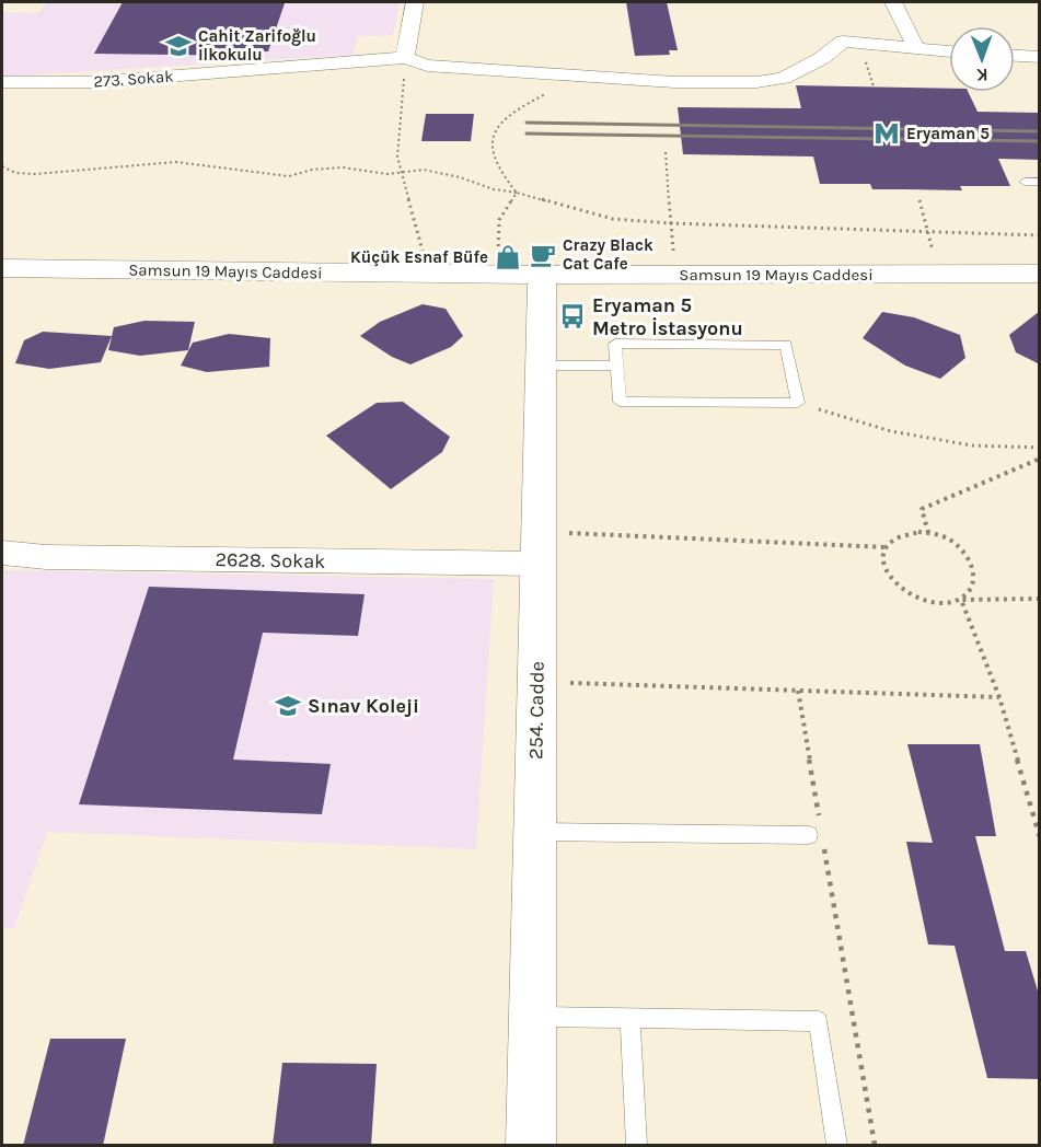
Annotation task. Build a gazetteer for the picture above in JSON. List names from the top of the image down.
{
  "streets": {
    "street": [
      "273. Sokak",
      "Samsun 19 Mayıs Caddesi",
      "2628. Sokak",
      "254. Cadde"
    ]
  },
  "crossings": [
    ["Samsun 19 Mayıs Caddesi", "254. Cadde"],
    ["2628. Sokak", "254. Cadde"]
  ],
  "places": {
    "school or university": ["Cahit Zarifoğlu İlkokulu", "Sınav Koleji"],
    "metro station": ["Eryaman 5"],
    "cafe": ["Crazy Black Cat Cafe"],
    "shop": ["Küçük Esnaf Büfe"],
    "bus stop": ["Eryaman 5 Metro İstasyonu"]
  },
  "north": "bottom"
}
